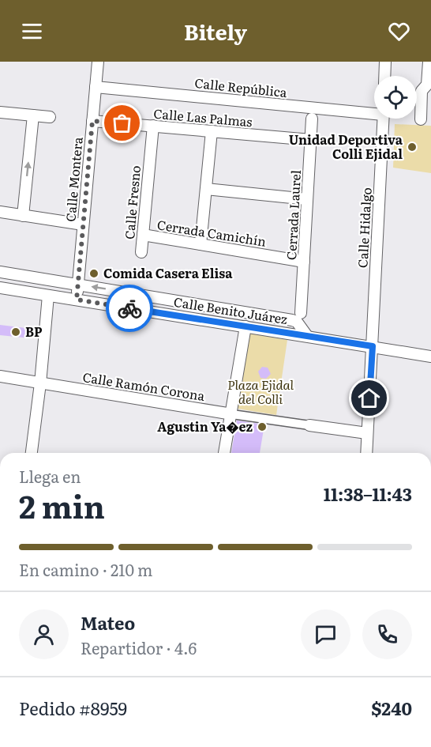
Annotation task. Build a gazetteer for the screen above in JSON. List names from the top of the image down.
{
  "streets": {
    "street": [
      "Calle República",
      "Calle Las Palmas",
      "Calle Montera",
      "Calle Fresno",
      "Cerrada Laurel",
      "Calle Hidalgo",
      "Cerrada Camichín",
      "Calle Benito Juárez",
      "Calle Ramón Corona"
    ]
  },
  "crossings": [
    ["Calle República", "Calle Montera"],
    ["Calle Las Palmas", "Calle Montera"],
    ["Calle Las Palmas", "Calle Fresno"],
    ["Calle Las Palmas", "Cerrada Laurel"],
    ["Calle Montera", "Calle Benito Juárez"],
    ["Calle Fresno", "Cerrada Camichín"],
    ["Cerrada Laurel", "Cerrada Camichín"],
    ["Calle Hidalgo", "Calle Benito Juárez"],
    ["Calle Hidalgo", "Calle Ramón Corona"]
  ],
  "parks": ["Plaza Ejidal del Colli"],
  "places": [
    "Unidad Deportiva Colli Ejidal",
    "Comida Casera Elisa",
    "BP",
    "Agustin Ya�ez"
  ],
  "page": {
    "header": "Bitely",
    "heading": ["2 min", "Llega en", "11:38–11:43"],
    "panel": [
      "Mateo",
      "Repartidor · 4.6",
      "Pedido #8959",
      "$240"
    ],
    "bar": "En camino · 210 m"
  }
}
